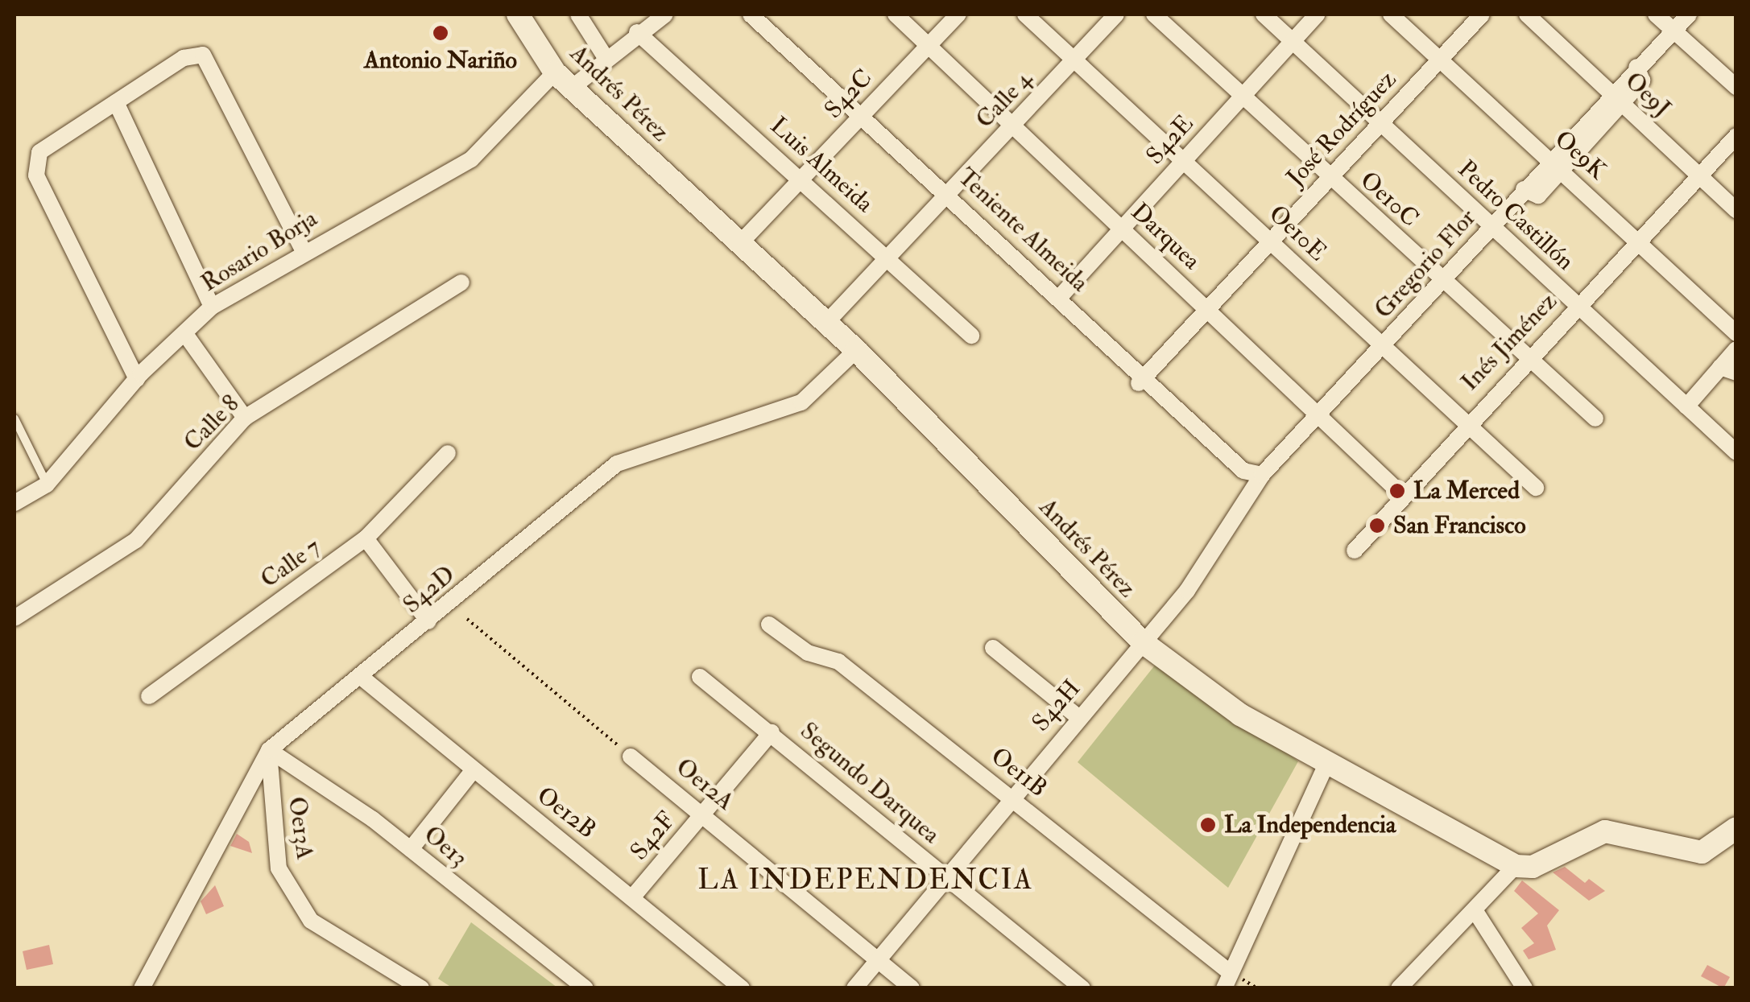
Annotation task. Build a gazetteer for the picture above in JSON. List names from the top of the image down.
{
  "streets": {
    "street": [
      "Andrés Pérez",
      "S42C",
      "Oe9J",
      "Calle 4",
      "José Rodríguez",
      "S42E",
      "Oe9K",
      "Luis Almeida",
      "Oe10C",
      "Pedro Castillón",
      "Teniente Almeida",
      "Oe10E",
      "Darquea",
      "Rosario Borja",
      "Gregorio Flor",
      "Inés Jiménez",
      "Calle 8",
      "Calle 7",
      "S42D",
      "S42H",
      "Oe11B",
      "Segundo Darquea",
      "Oe12A",
      "Oe12B",
      "Oe13A",
      "S42F",
      "Oe13"
    ]
  },
  "crossings": [
    ["Andrés Pérez", "S42C"],
    ["Andrés Pérez", "Calle 4"],
    ["Andrés Pérez", "Rosario Borja"],
    ["Andrés Pérez", "S42D"],
    ["Andrés Pérez", "S42H"],
    ["S42C", "Luis Almeida"],
    ["S42C", "Teniente Almeida"],
    ["S42C", "Darquea"],
    ["Oe9J", "Gregorio Flor"],
    ["Oe9J", "Inés Jiménez"],
    ["Calle 4", "Luis Almeida"],
    ["Calle 4", "Teniente Almeida"],
    ["Calle 4", "Oe10E"],
    ["Calle 4", "Darquea"],
    ["José Rodríguez", "Oe9K"],
    ["José Rodríguez", "Oe10C"],
    ["José Rodríguez", "Pedro Castillón"],
    ["José Rodríguez", "Teniente Almeida"],
    ["José Rodríguez", "Oe10E"],
    ["José Rodríguez", "Darquea"],
    ["S42E", "Oe10C"],
    ["S42E", "Pedro Castillón"],
    ["S42E", "Teniente Almeida"],
    ["S42E", "Oe10E"],
    ["S42E", "Darquea"],
    ["Oe9K", "Gregorio Flor"],
    ["Oe9K", "Inés Jiménez"],
    ["Luis Almeida", "Rosario Borja"],
    ["Oe10C", "Gregorio Flor"],
    ["Oe10C", "Inés Jiménez"],
    ["Pedro Castillón", "Gregorio Flor"],
    ["Pedro Castillón", "Inés Jiménez"],
    ["Teniente Almeida", "Gregorio Flor"],
    ["Teniente Almeida", "S42H"],
    ["Oe10E", "Gregorio Flor"],
    ["Oe10E", "Inés Jiménez"],
    ["Darquea", "Gregorio Flor"],
    ["Darquea", "Inés Jiménez"],
    ["Gregorio Flor", "S42H"],
    ["S42D", "Oe12B"],
    ["S42D", "Oe13A"],
    ["S42D", "Oe13"],
    ["S42H", "Oe11B"],
    ["S42H", "Segundo Darquea"],
    ["S42H", "Oe12A"],
    ["Segundo Darquea", "S42F"],
    ["Oe12A", "S42F"],
    ["Oe12B", "S42F"],
    ["Oe13A", "Oe13"]
  ],
  "districts": ["LA INDEPENDENCIA"],
  "places": [
    "Antonio Nariño",
    "La Merced",
    "San Francisco",
    "La Independencia"
  ]
}
